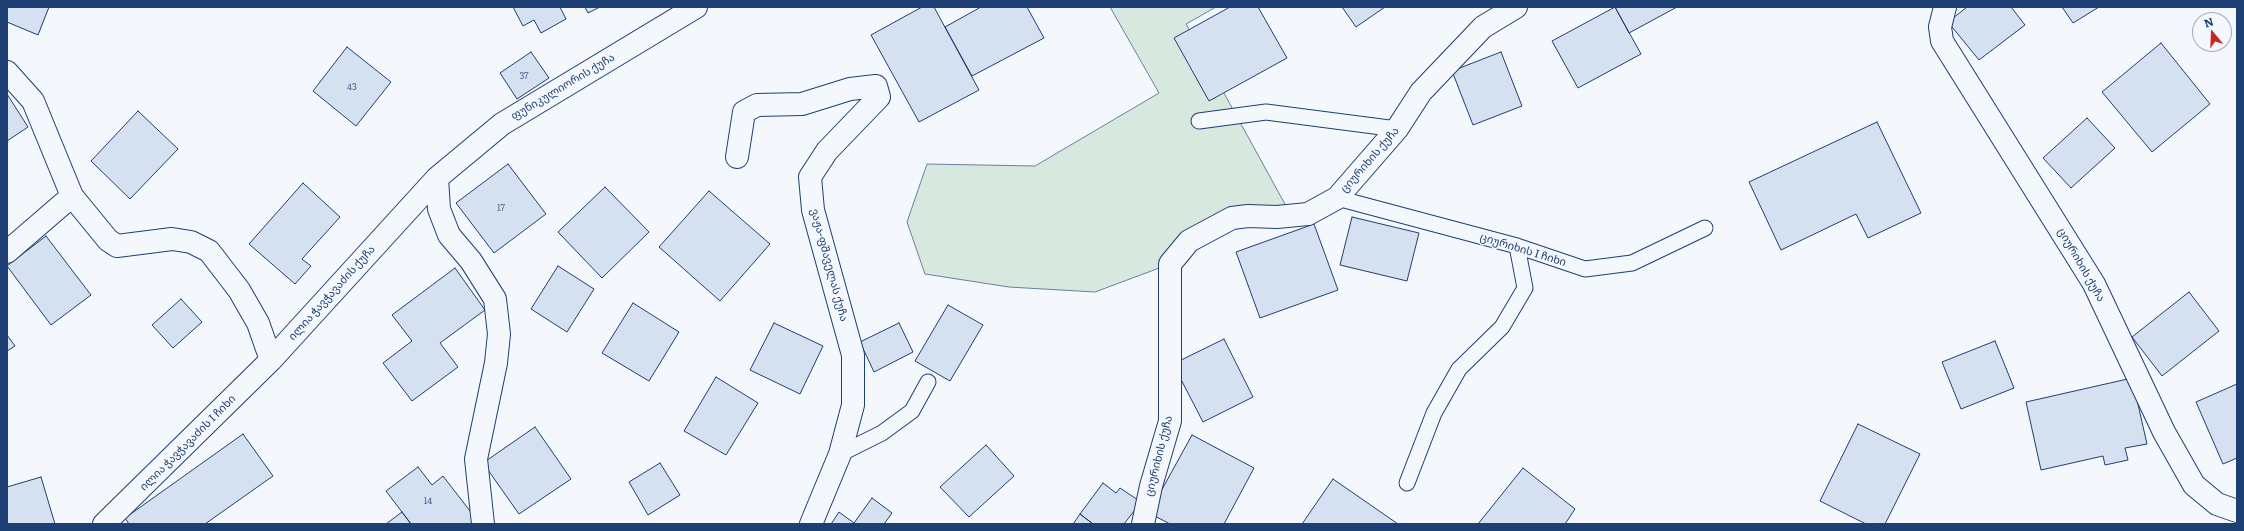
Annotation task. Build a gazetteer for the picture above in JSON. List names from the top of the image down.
{
  "streets": {
    "street": [
      "ფუნიკულიორის ქუჩა",
      "ციურიხის ქუჩა",
      "ვაჟა-ფშაველას ქუჩა",
      "ილია ჭავჭავაძის ქუჩა",
      "ილია ჭავჭავაძის I ჩიხი"
    ],
    "lane": ["ციურიხის I ჩიხი"]
  },
  "crossings": [
    ["ფუნიკულიორის ქუჩა", "ილია ჭავჭავაძის ქუჩა"],
    ["ციურიხის ქუჩა", "ციურიხის I ჩიხი"],
    ["ილია ჭავჭავაძის ქუჩა", "ილია ჭავჭავაძის I ჩიხი"]
  ],
  "house_numbers": [
    "37",
    "43",
    "17",
    "14"
  ],
  "north": "top"
}
